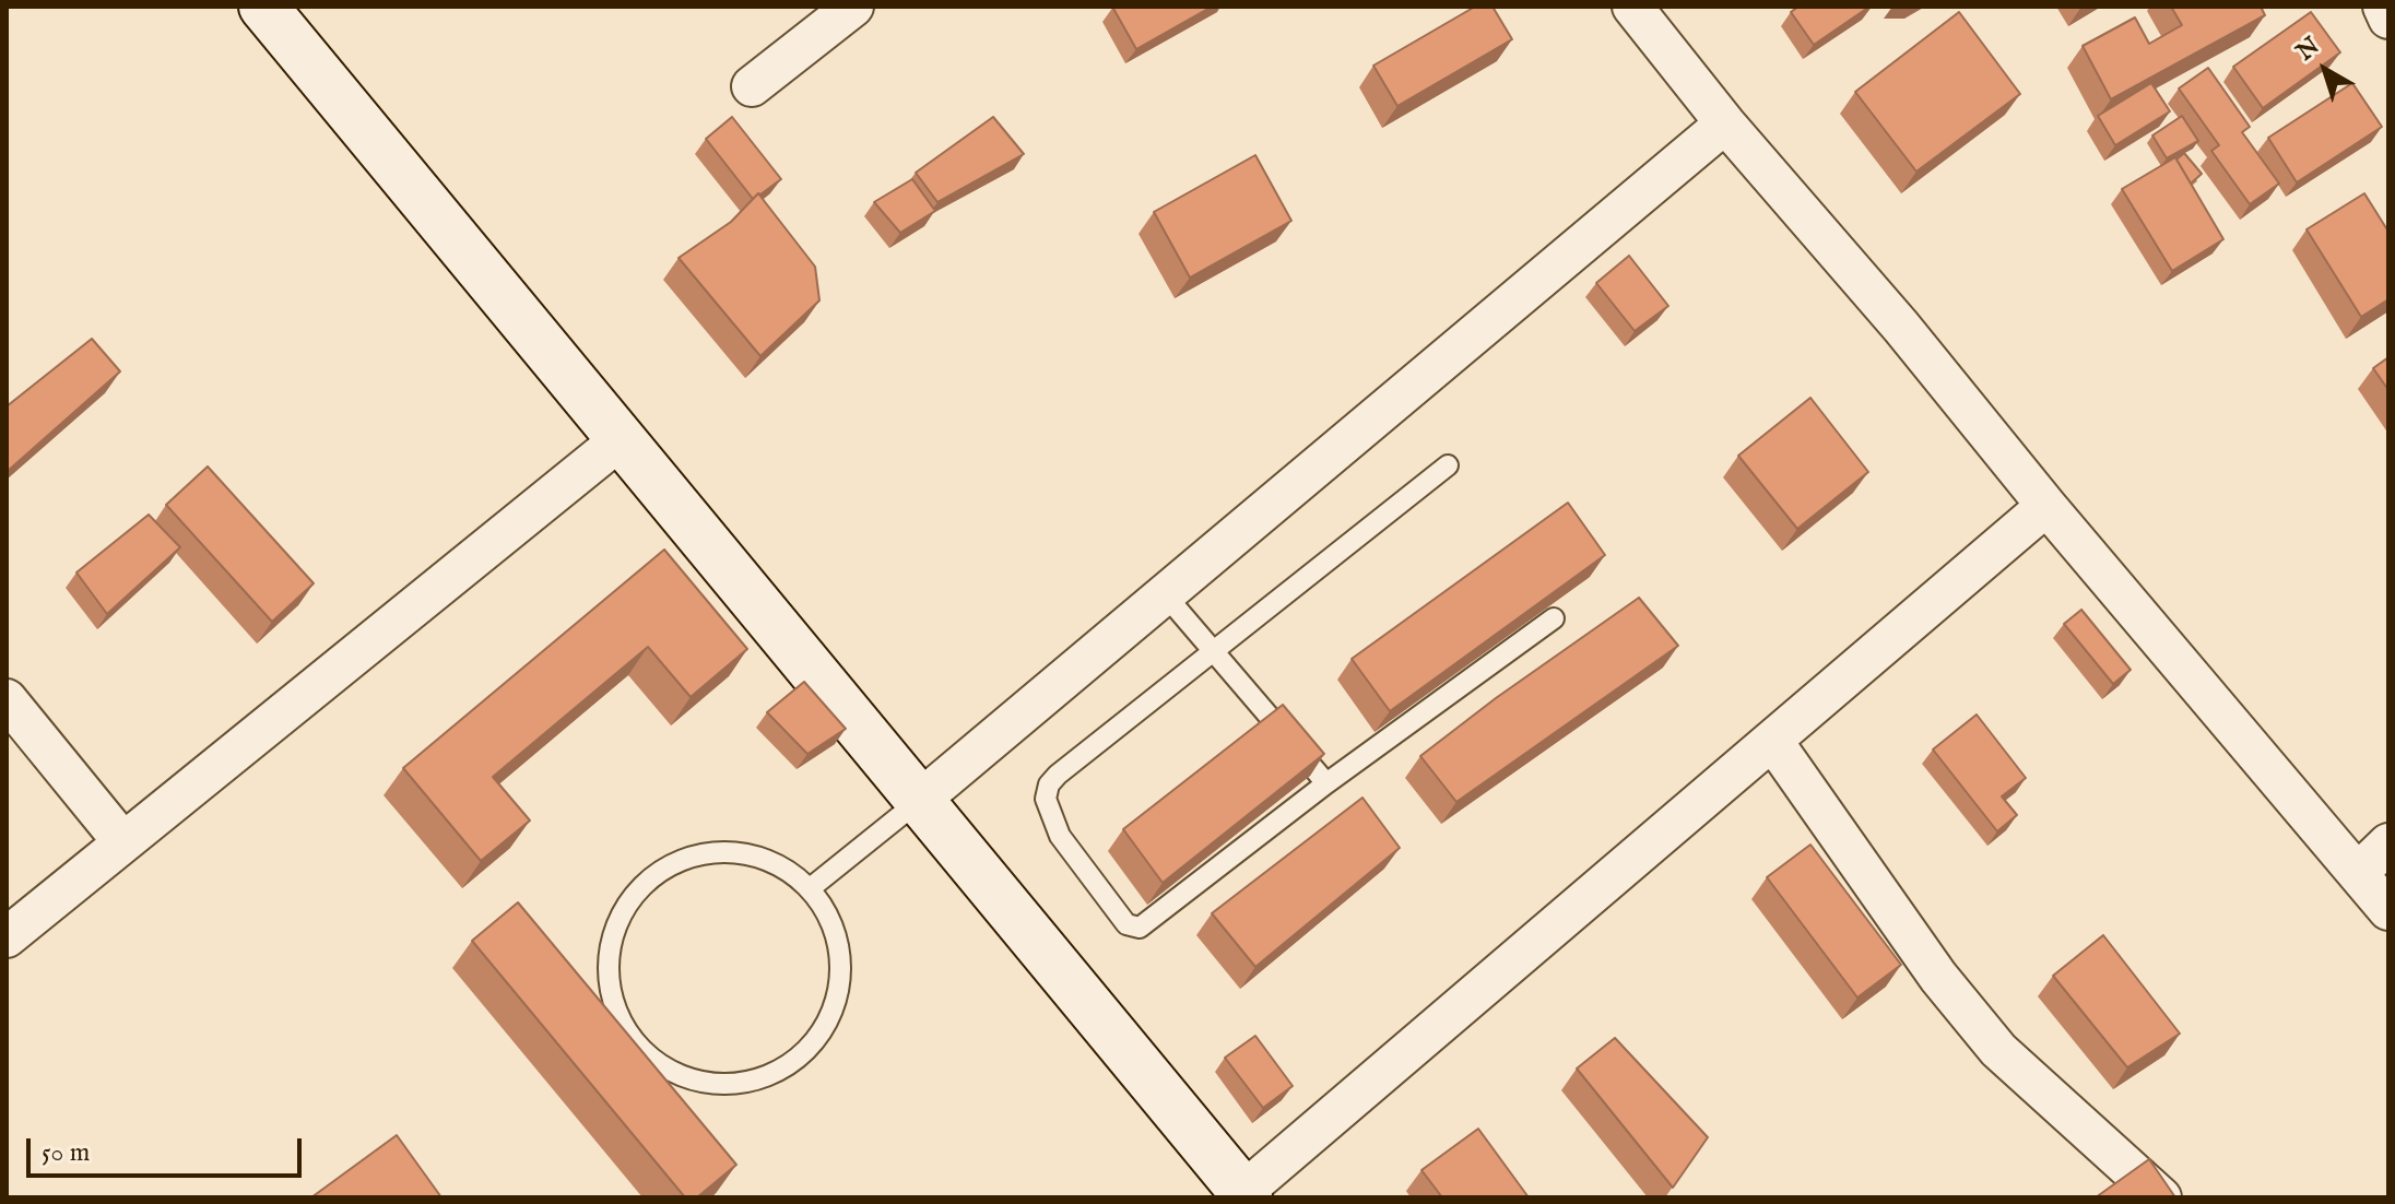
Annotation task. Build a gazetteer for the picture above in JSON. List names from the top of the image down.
{
  "scale_bar": "50 m",
  "north": "top left"
}
